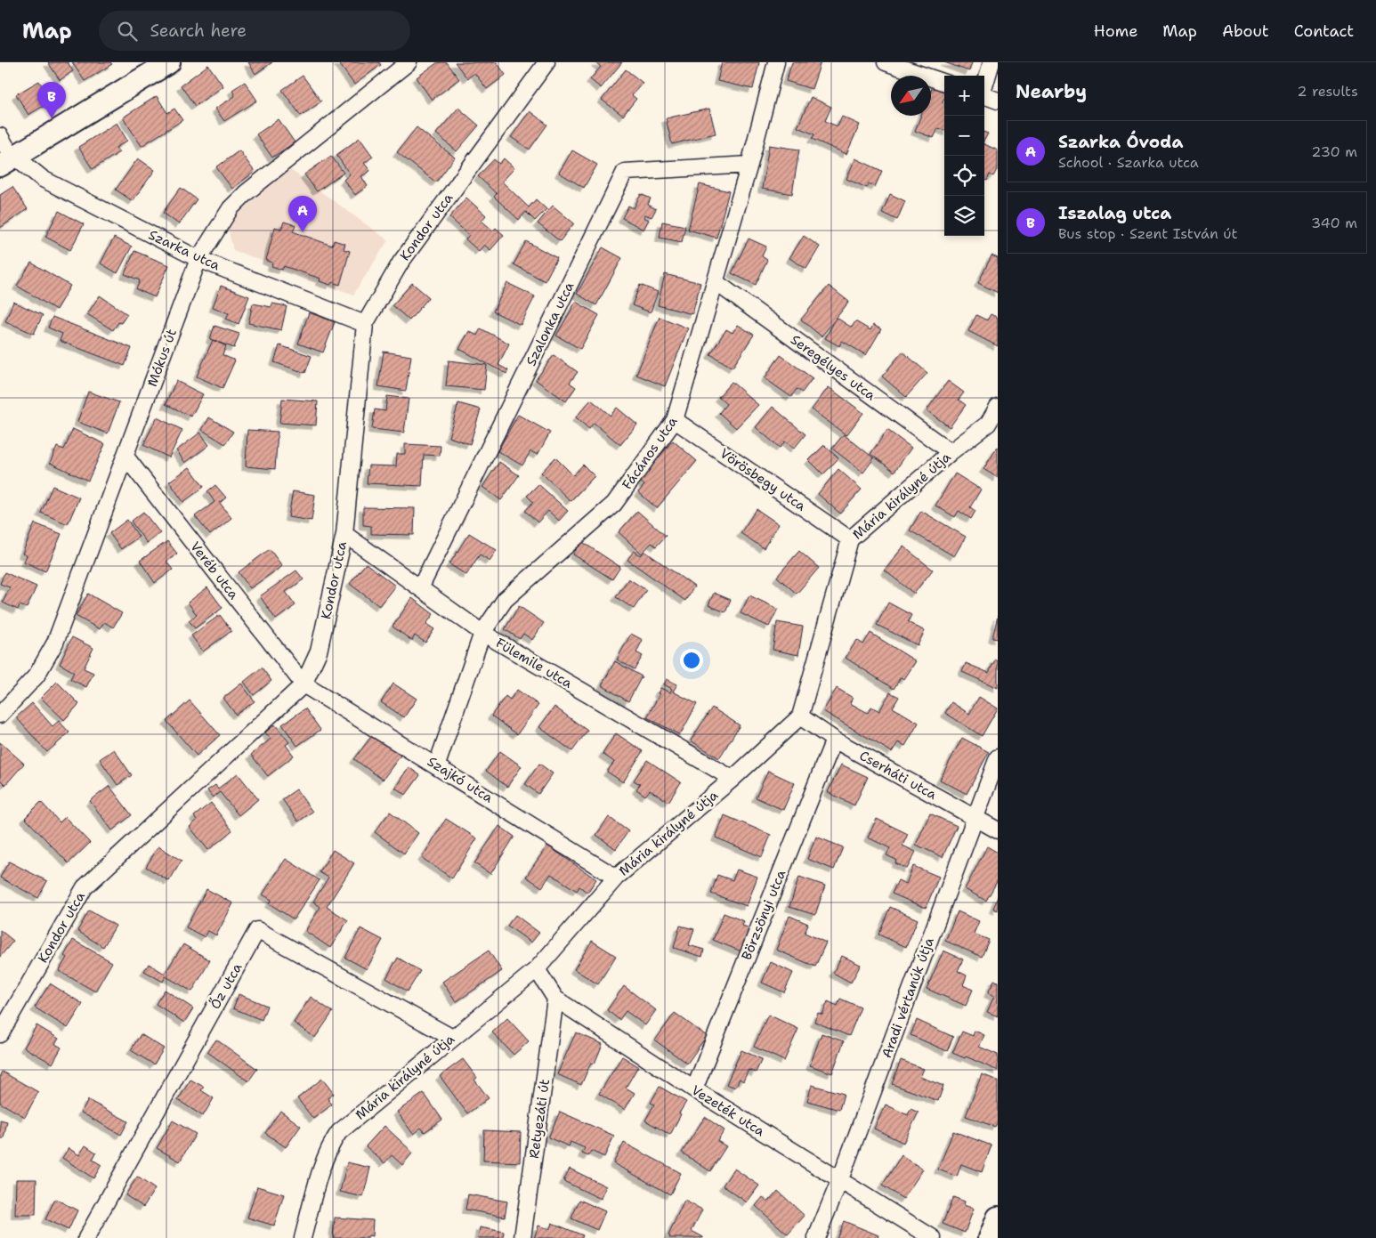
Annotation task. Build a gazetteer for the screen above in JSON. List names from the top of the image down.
{
  "streets": {
    "street": [
      "Kondor utca",
      "Szarka utca",
      "Szalonka utca",
      "Mókus út",
      "Seregélyes utca",
      "Fácános utca",
      "Vörösbegy utca",
      "Mária királyné útja",
      "Veréb utca",
      "Fülemile utca",
      "Cserháti utca",
      "Szajkó utca",
      "Börzsönyi utca",
      "Őz utca",
      "Aradi vértanúk útja",
      "Vezeték utca",
      "Retyezáti út"
    ]
  },
  "crossings": [
    ["Kondor utca", "Szarka utca"],
    ["Kondor utca", "Veréb utca"],
    ["Kondor utca", "Fülemile utca"],
    ["Kondor utca", "Szajkó utca"],
    ["Szarka utca", "Mókus út"],
    ["Szalonka utca", "Fácános utca"],
    ["Szalonka utca", "Fülemile utca"],
    ["Mókus út", "Veréb utca"],
    ["Seregélyes utca", "Fácános utca"],
    ["Seregélyes utca", "Mária királyné útja"],
    ["Fácános utca", "Vörösbegy utca"],
    ["Fácános utca", "Fülemile utca"],
    ["Fácános utca", "Szajkó utca"],
    ["Vörösbegy utca", "Mária királyné útja"],
    ["Mária királyné útja", "Fülemile utca"],
    ["Mária királyné útja", "Cserháti utca"],
    ["Mária királyné útja", "Szajkó utca"],
    ["Mária királyné útja", "Őz utca"],
    ["Mária királyné útja", "Vezeték utca"],
    ["Veréb utca", "Szajkó utca"],
    ["Cserháti utca", "Börzsönyi utca"],
    ["Cserháti utca", "Aradi vértanúk útja"],
    ["Börzsönyi utca", "Vezeték utca"],
    ["Aradi vértanúk útja", "Vezeték utca"],
    ["Vezeték utca", "Retyezáti út"]
  ],
  "north": "bottom left",
  "page": {
    "header": "Map",
    "search": "Search here",
    "nav": [
      "Home",
      "Map",
      "About",
      "Contact"
    ],
    "heading": ["Nearby", "2 results"],
    "map_buttons": ["+", "−"],
    "pins": ["B", "A"],
    "list": [
      {
        "mark": "A",
        "name": "Szarka Óvoda",
        "note": "School · Szarka utca",
        "value": "230 m"
      },
      {
        "mark": "B",
        "name": "Iszalag utca",
        "note": "Bus stop · Szent István út",
        "value": "340 m"
      }
    ]
  }
}
